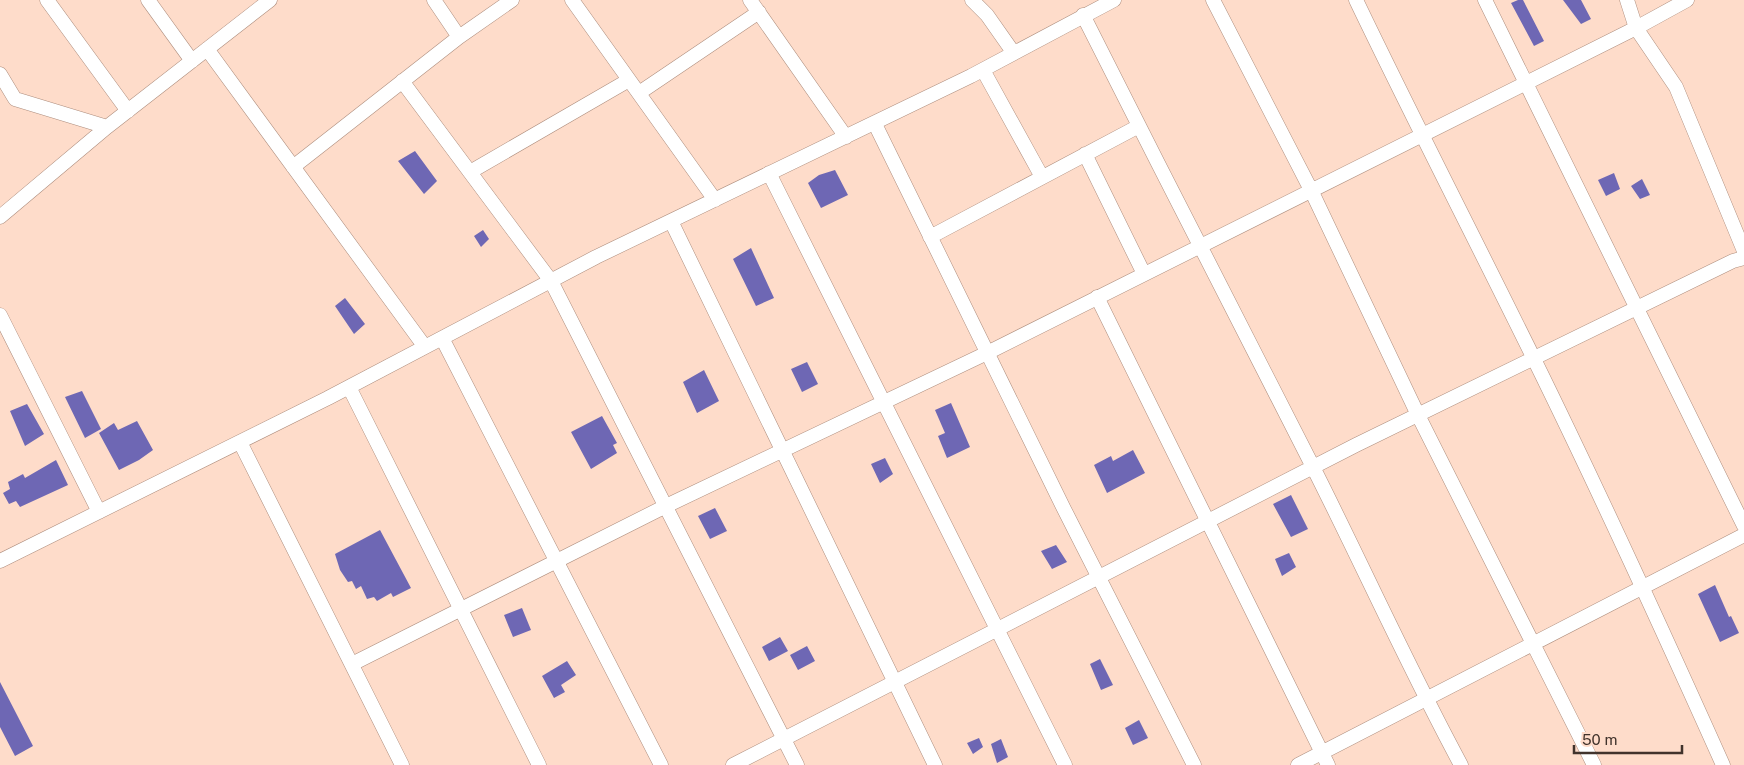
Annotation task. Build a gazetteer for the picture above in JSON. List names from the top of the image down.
{
  "scale_bar": "50 m"
}
